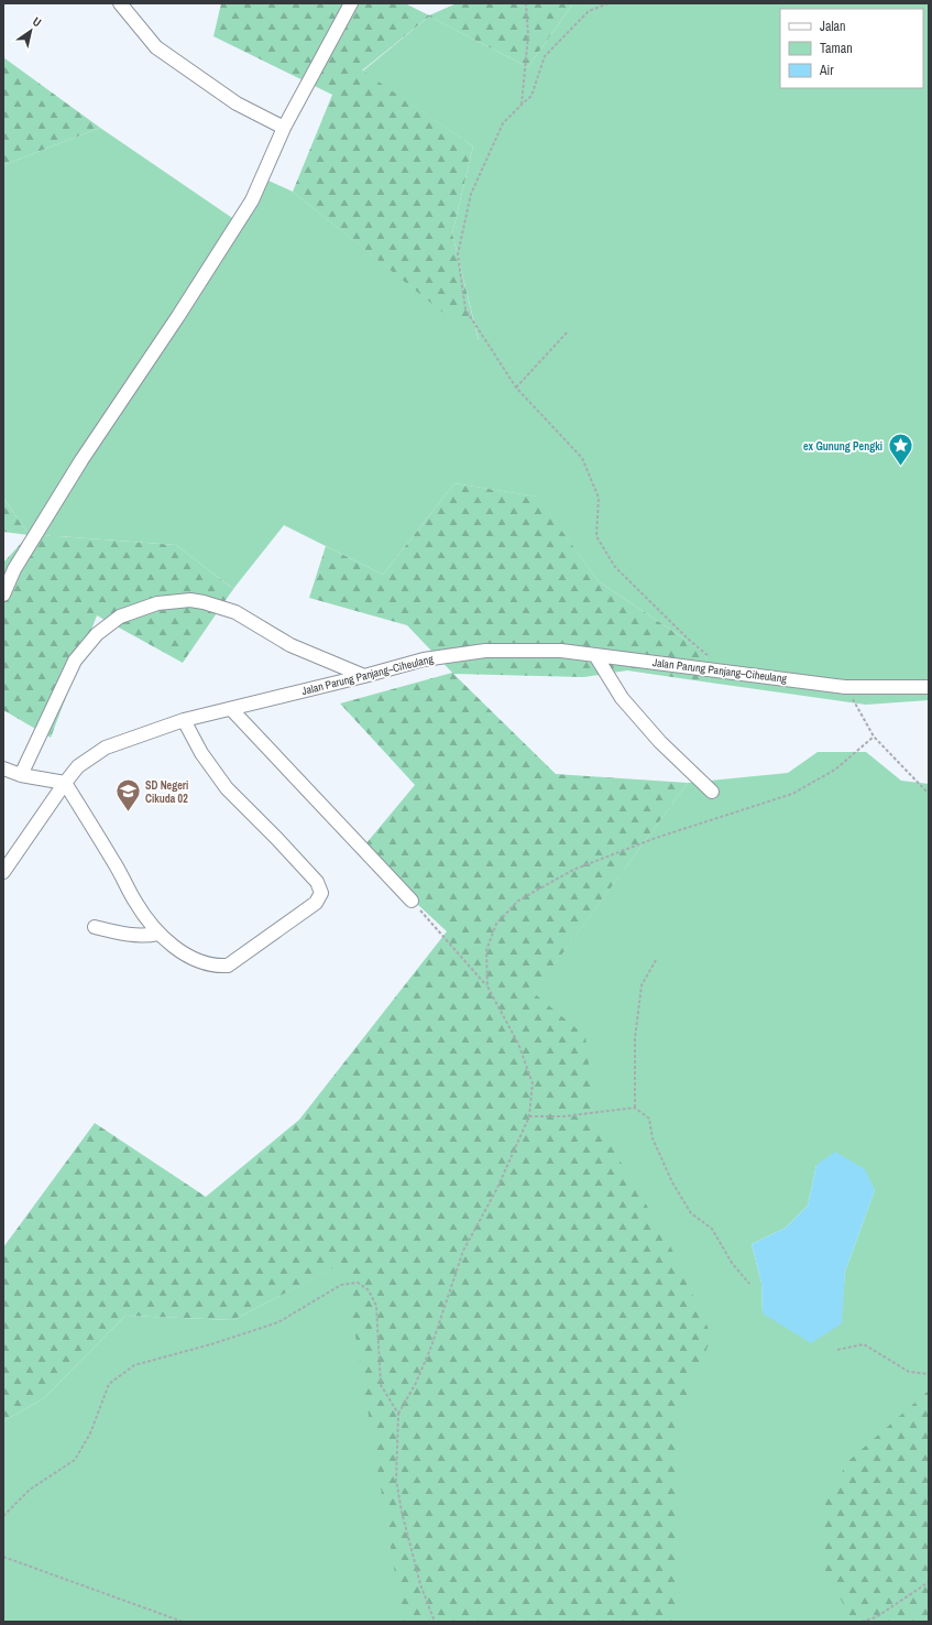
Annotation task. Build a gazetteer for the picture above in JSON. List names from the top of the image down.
{
  "streets": {
    "street": ["Jalan Parung Panjang–Ciheulang"]
  },
  "places": {
    "place": ["ex Gunung Pengki"],
    "school or university": ["SD Negeri Cikuda 02"]
  },
  "legend": ["Jalan", "Taman", "Air"],
  "north": "top right"
}
